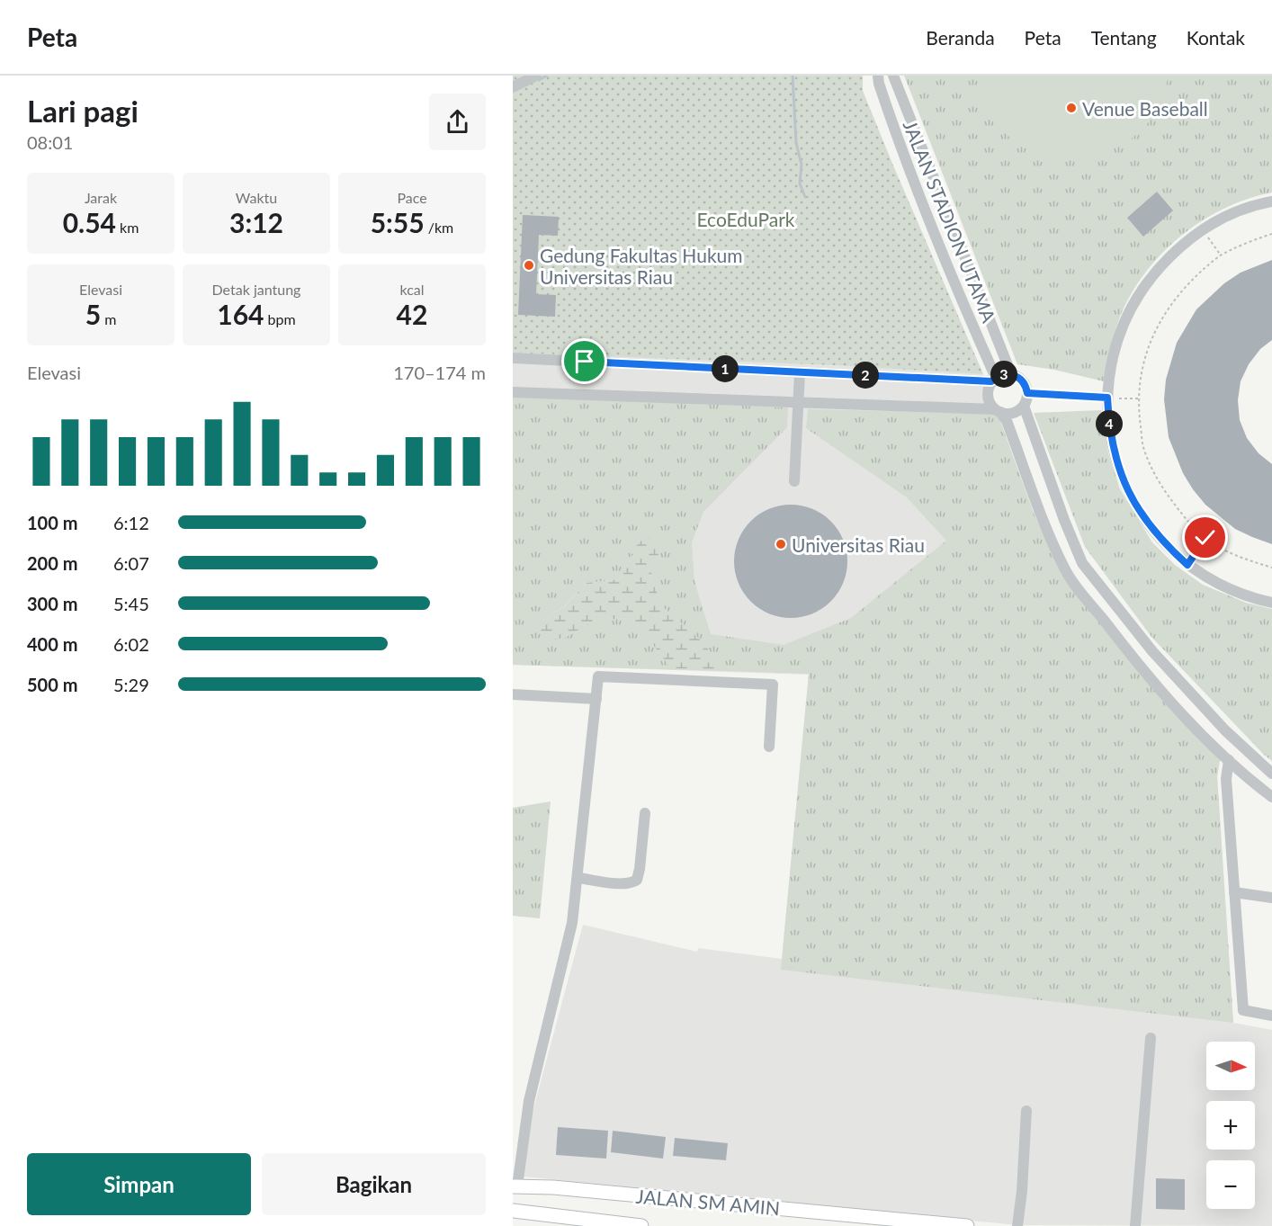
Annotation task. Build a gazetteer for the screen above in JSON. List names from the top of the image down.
{
  "streets": {
    "main road": ["JALAN SM AMIN"],
    "street": ["JALAN STADION UTAMA"]
  },
  "parks": ["EcoEduPark"],
  "places": ["Venue Baseball", "Gedung Fakultas Hukum Universitas Riau", "Universitas Riau"],
  "north": "right",
  "page": {
    "header": "Peta",
    "nav": [
      "Beranda",
      "Peta",
      "Tentang",
      "Kontak"
    ],
    "heading": ["Lari pagi", "08:01"],
    "stats": [
      ["Jarak", "0.54 km"],
      ["Waktu", "3:12"],
      ["Pace", "5:55 /km"],
      ["Elevasi", "5 m"],
      ["Detak jantung", "164 bpm"],
      ["kcal", "42"]
    ],
    "chart": ["Elevasi", "170–174 m"],
    "pins": [
      "1",
      "3",
      "2",
      "4"
    ],
    "list": [
      {
        "name": "100 m",
        "note": "6:12"
      },
      {
        "name": "200 m",
        "note": "6:07"
      },
      {
        "name": "300 m",
        "note": "5:45"
      },
      {
        "name": "400 m",
        "note": "6:02"
      },
      {
        "name": "500 m",
        "note": "5:29"
      }
    ],
    "map_buttons": ["+", "−"],
    "buttons": ["Simpan", "Bagikan"]
  }
}
